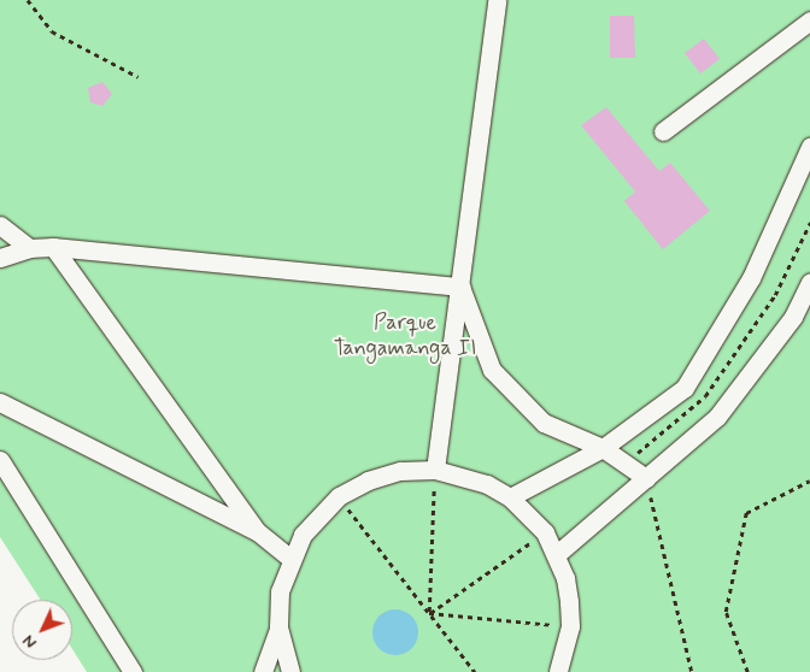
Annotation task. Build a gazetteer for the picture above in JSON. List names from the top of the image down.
{
  "parks": ["Parque Tangamanga II"],
  "north": "bottom left"
}
